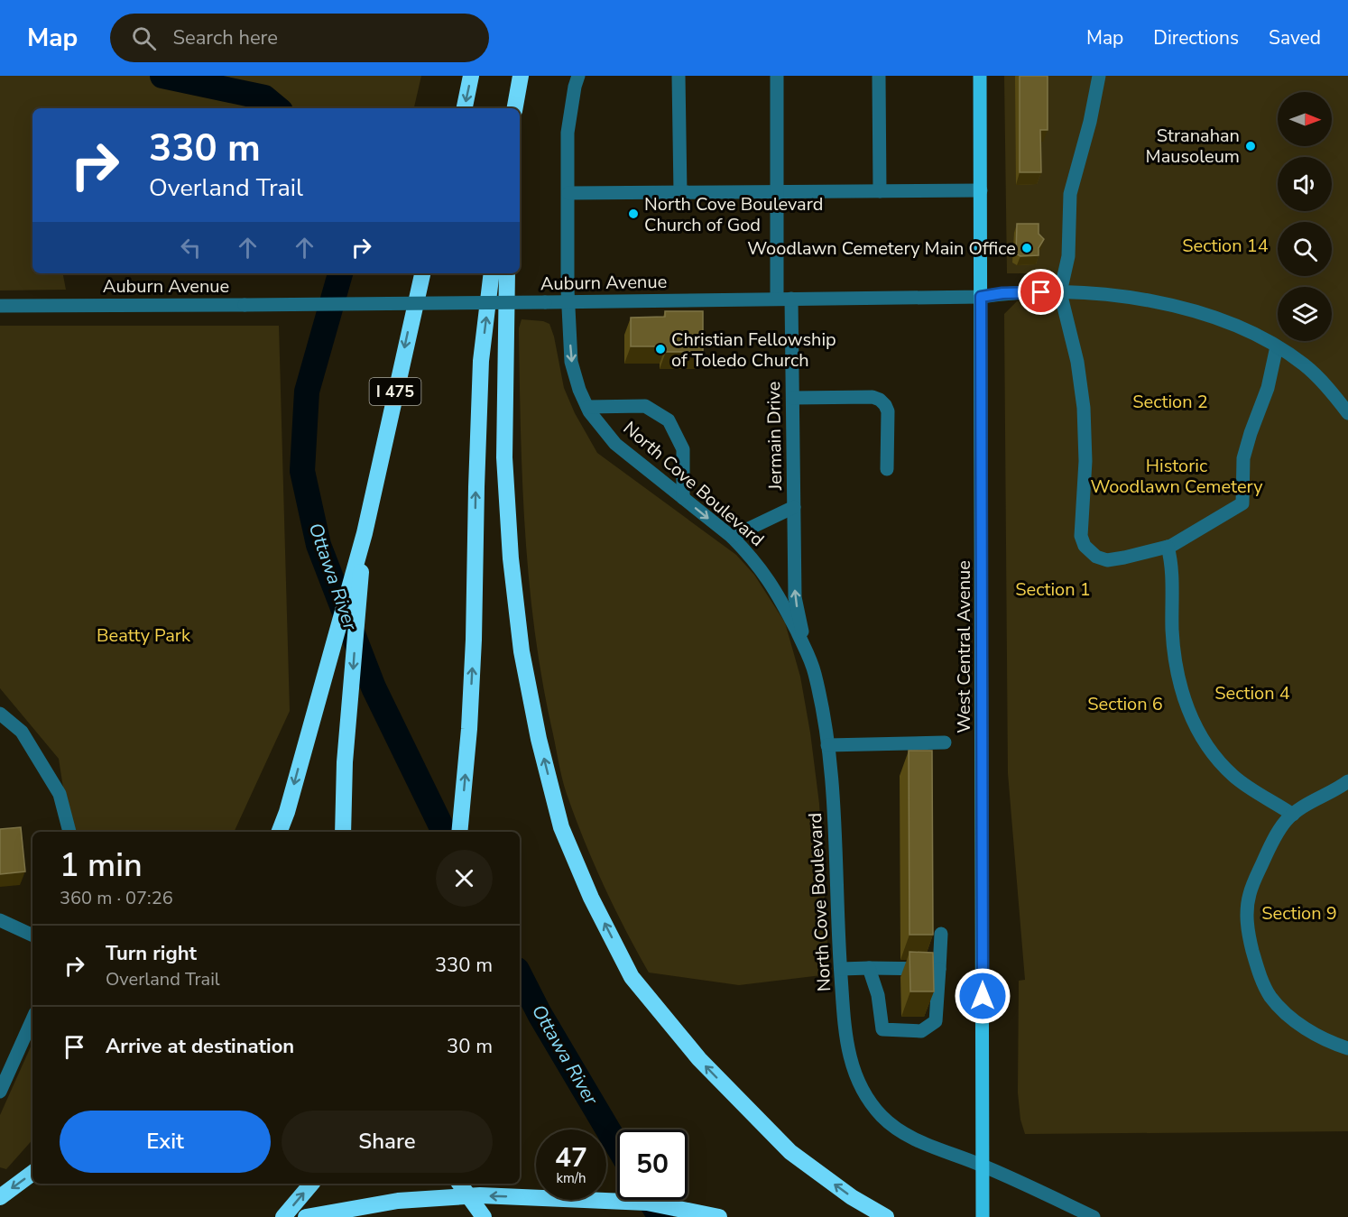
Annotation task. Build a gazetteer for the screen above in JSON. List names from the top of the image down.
{
  "streets": {
    "highway": ["I 475"],
    "main road": ["West Central Avenue"],
    "street": ["Auburn Avenue", "Jermain Drive", "North Cove Boulevard"]
  },
  "crossings": [
    ["Auburn Avenue", "Jermain Drive"],
    ["Auburn Avenue", "North Cove Boulevard"],
    ["Auburn Avenue", "West Central Avenue"],
    ["Jermain Drive", "North Cove Boulevard"],
    ["North Cove Boulevard", "West Central Avenue"]
  ],
  "water": ["Ottawa River"],
  "parks": [
    "Section 14",
    "Section 2",
    "Historic Woodlawn Cemetery",
    "Section 1",
    "Beatty Park",
    "Section 4",
    "Section 6",
    "Section 9"
  ],
  "places": [
    "Stranahan Mausoleum",
    "North Cove Boulevard Church of God",
    "Woodlawn Cemetery Main Office",
    "Christian Fellowship of Toledo Church"
  ],
  "north": "right",
  "page": {
    "header": "Map",
    "search": "Search here",
    "nav": ["Map", "Directions", "Saved"],
    "turn": ["330 m", "Overland Trail"],
    "heading": ["1 min", "360 m · 07:26"],
    "list": [
      {
        "name": "Turn right",
        "note": "Overland Trail",
        "value": "330 m"
      },
      {
        "name": "Arrive at destination",
        "value": "30 m"
      }
    ],
    "buttons": ["Exit", "Share"],
    "speed": "47 km/h",
    "limit": "50"
  }
}
